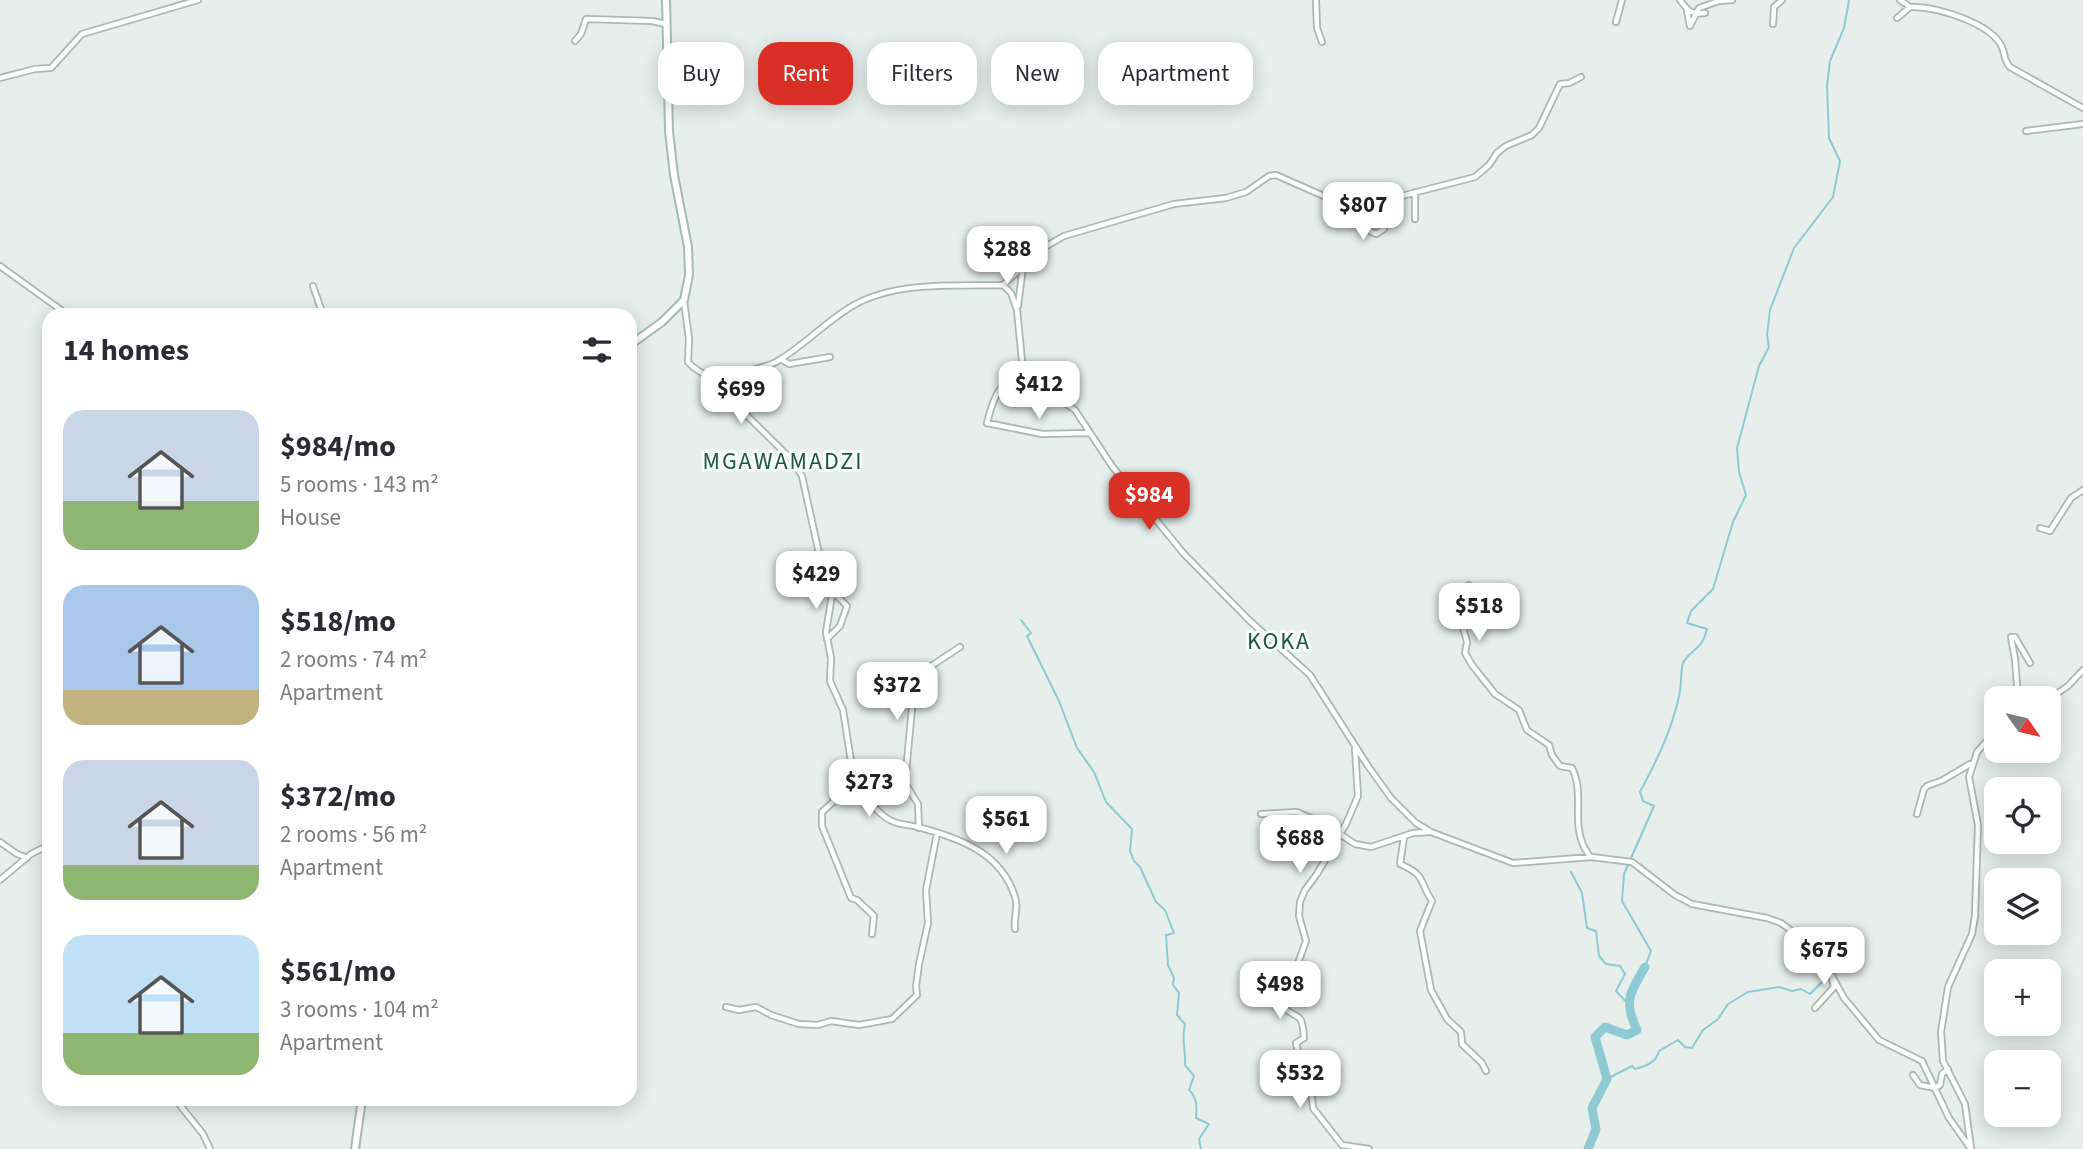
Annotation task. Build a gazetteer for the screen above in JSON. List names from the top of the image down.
{
  "districts": ["MGAWAMADZI", "KOKA"],
  "north": "bottom right",
  "page": {
    "chip": [
      "Buy",
      "Rent",
      "Filters",
      "New",
      "Apartment"
    ],
    "price": [
      "$807",
      "$288",
      "$412",
      "$699",
      "$984",
      "$429",
      "$518",
      "$372",
      "$273",
      "$561",
      "$688",
      "$675",
      "$498",
      "$532"
    ],
    "heading": "14 homes",
    "list": [
      {
        "name": "$984/mo",
        "note": "5 rooms · 143 m² · House"
      },
      {
        "name": "$518/mo",
        "note": "2 rooms · 74 m² · Apartment"
      },
      {
        "name": "$372/mo",
        "note": "2 rooms · 56 m² · Apartment"
      },
      {
        "name": "$561/mo",
        "note": "3 rooms · 104 m² · Apartment"
      }
    ],
    "map_buttons": ["+", "−"]
  }
}
